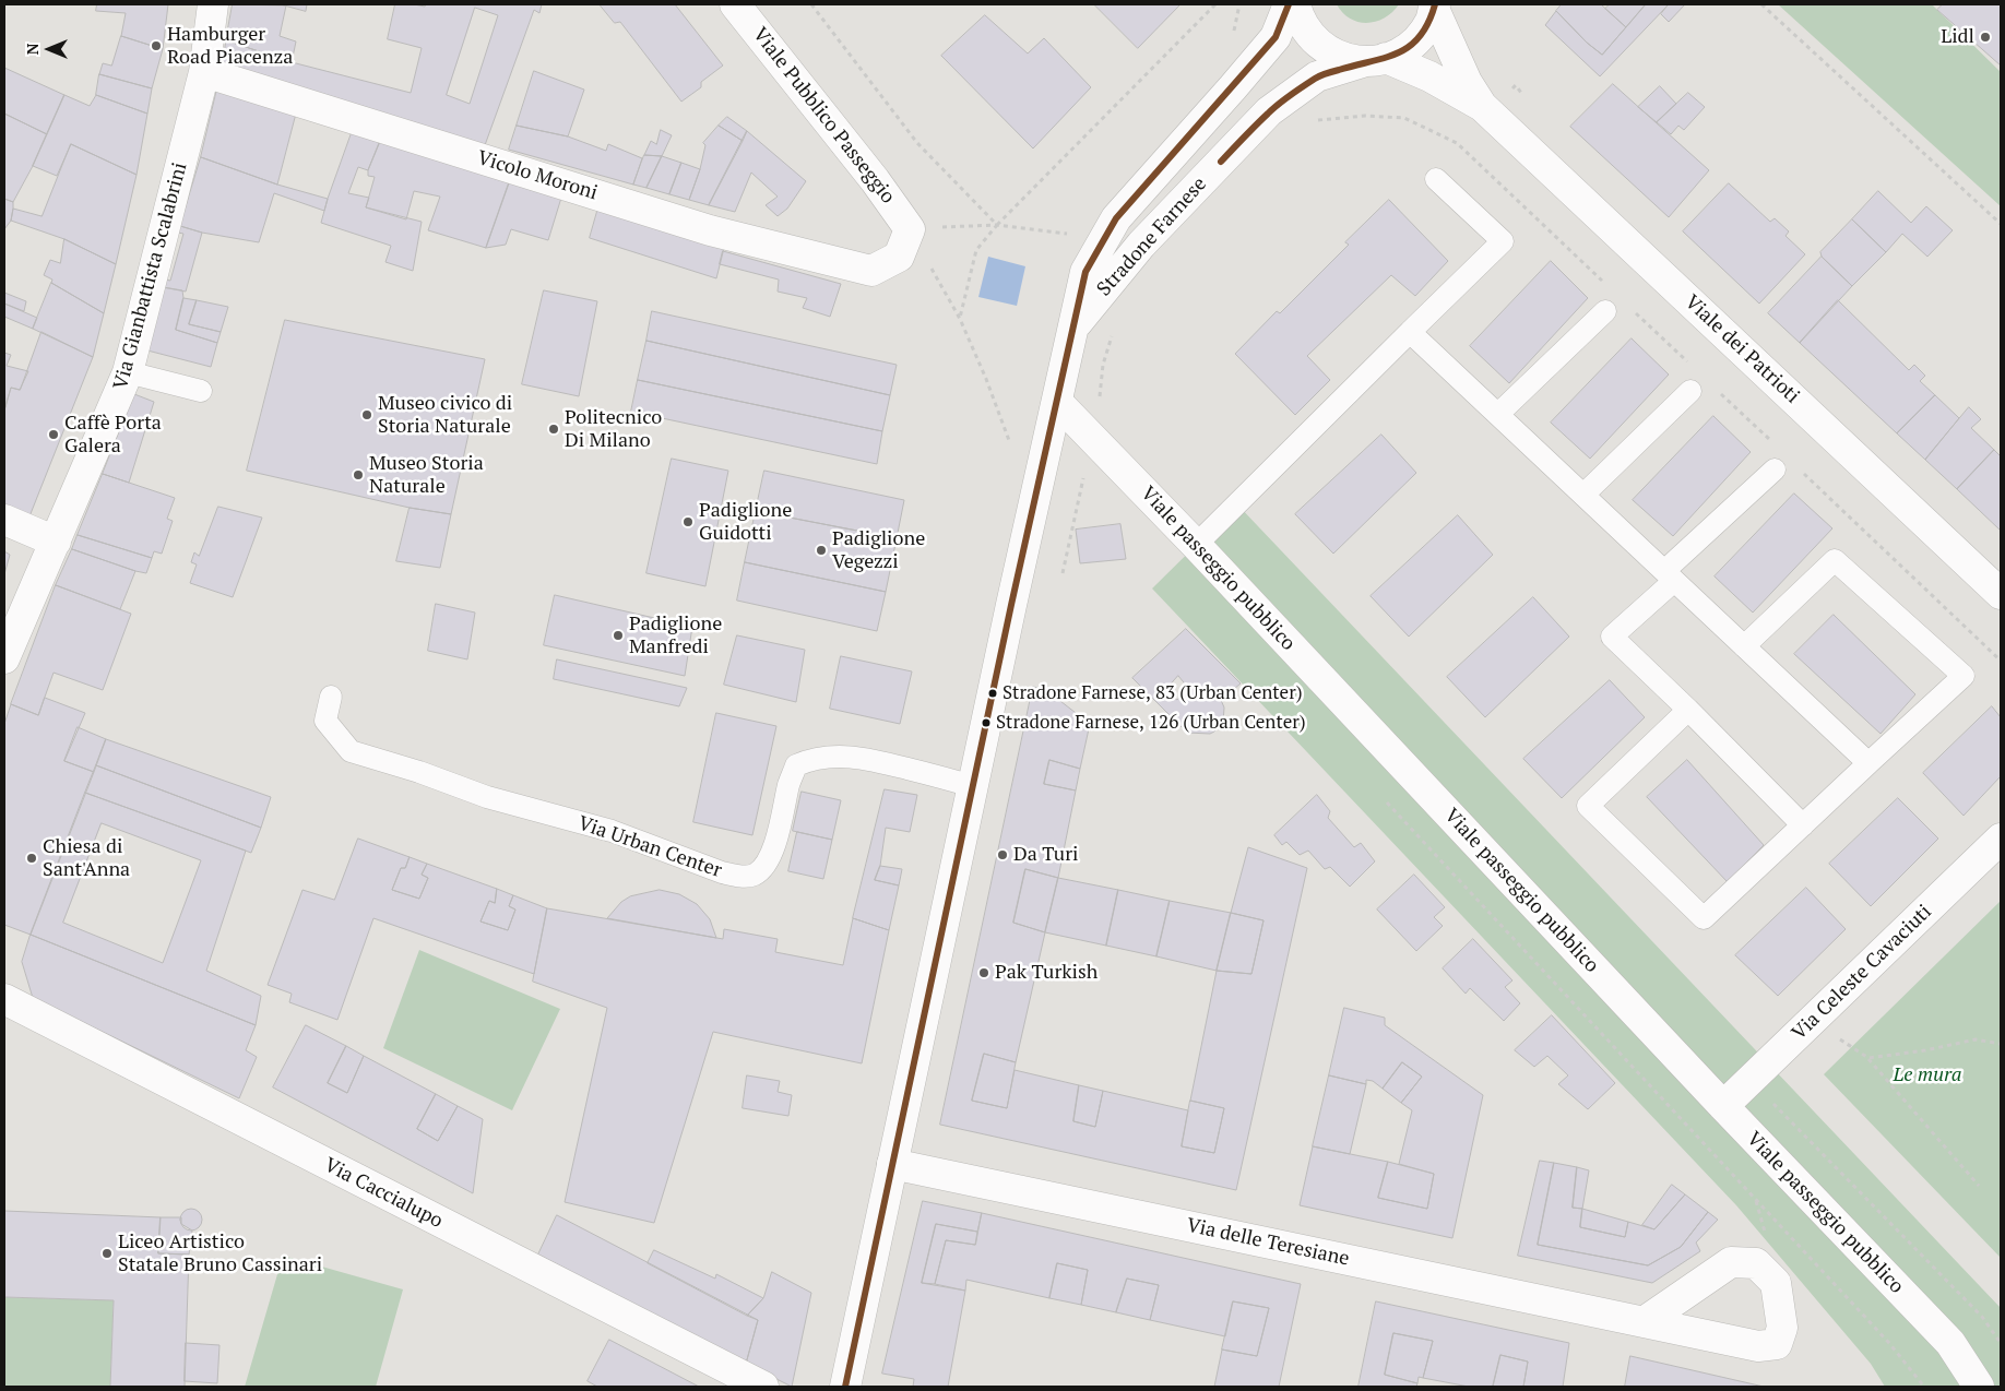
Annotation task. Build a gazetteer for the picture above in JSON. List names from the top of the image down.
{
  "streets": {
    "street": [
      "Viale Pubblico Passeggio",
      "Vicolo Moroni",
      "Stradone Farnese",
      "Via Gianbattista Scalabrini",
      "Viale dei Patrioti",
      "Viale passeggio pubblico",
      "Via Celeste Cavaciuti",
      "Via Caccialupo",
      "Via delle Teresiane"
    ],
    "lane": ["Via Urban Center"]
  },
  "crossings": [
    ["Viale Pubblico Passeggio", "Vicolo Moroni"],
    ["Vicolo Moroni", "Via Gianbattista Scalabrini"],
    ["Stradone Farnese", "Viale dei Patrioti"],
    ["Stradone Farnese", "Viale passeggio pubblico"],
    ["Stradone Farnese", "Via Urban Center"],
    ["Stradone Farnese", "Via delle Teresiane"],
    ["Viale passeggio pubblico", "Via Celeste Cavaciuti"]
  ],
  "parks": ["Le mura"],
  "places": [
    "Lidl",
    "Hamburger Road Piacenza",
    "Museo civico di Storia Naturale",
    "Politecnico Di Milano",
    "Caffè Porta Galera",
    "Museo Storia Naturale",
    "Padiglione Guidotti",
    "Padiglione Vegezzi",
    "Padiglione Manfredi",
    "Stradone Farnese, 83 (Urban Center)",
    "Stradone Farnese, 126 (Urban Center)",
    "Da Turi",
    "Chiesa di Sant'Anna",
    "Pak Turkish",
    "Liceo Artistico Statale Bruno Cassinari"
  ],
  "north": "left"
}
